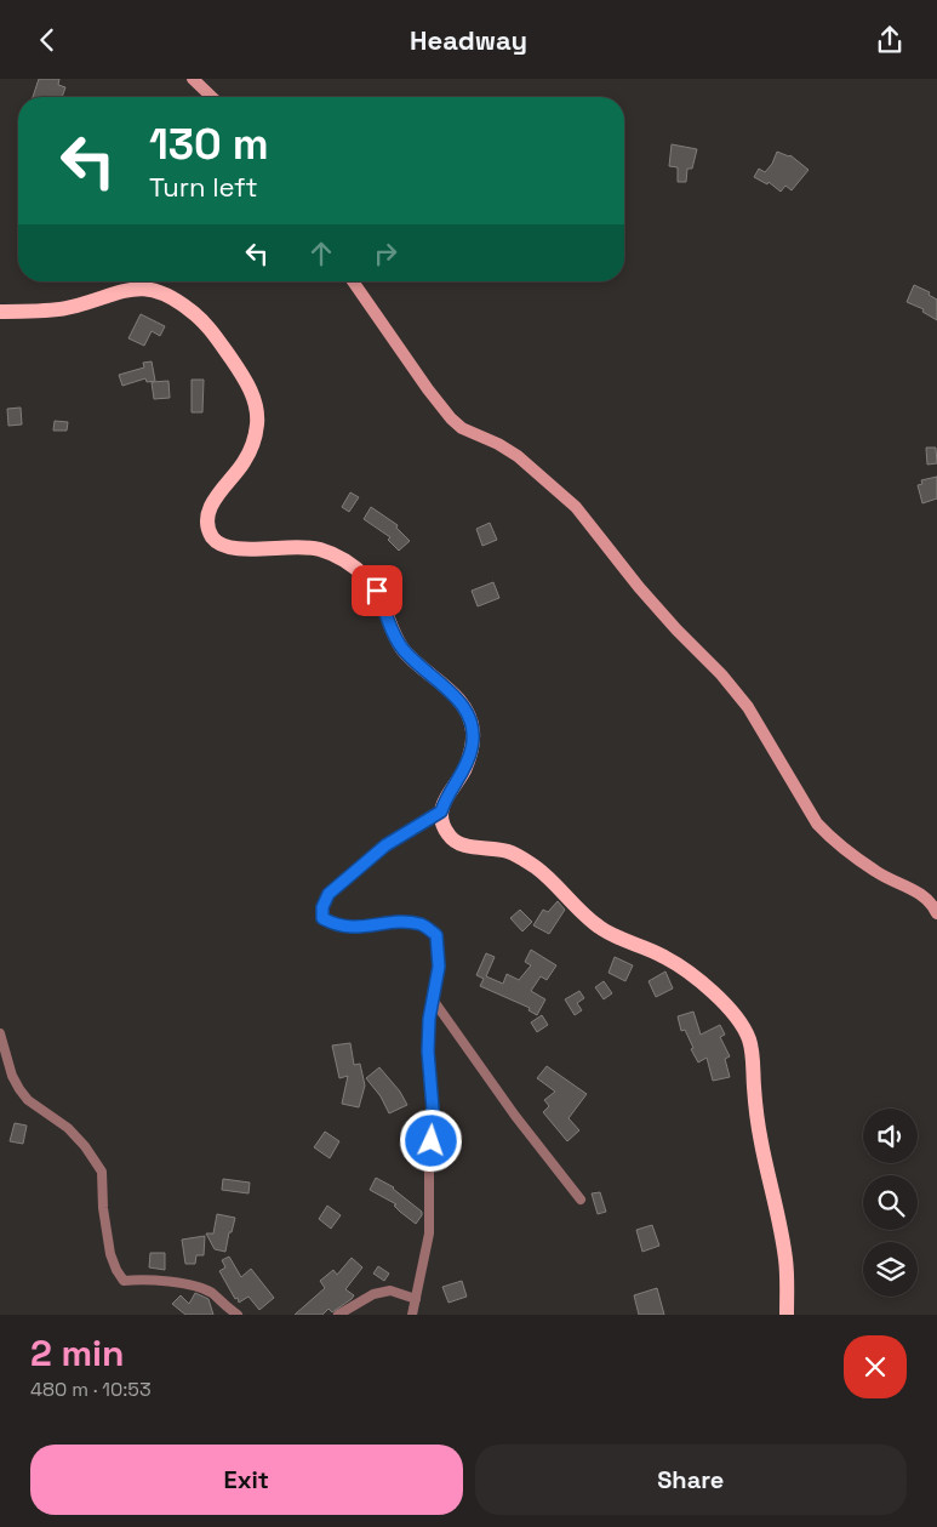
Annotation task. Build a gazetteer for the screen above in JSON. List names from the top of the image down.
{
  "page": {
    "header": "Headway",
    "turn": ["130 m", "Turn left"],
    "heading": ["2 min", "480 m · 10:53"],
    "buttons": ["Exit", "Share"]
  }
}
